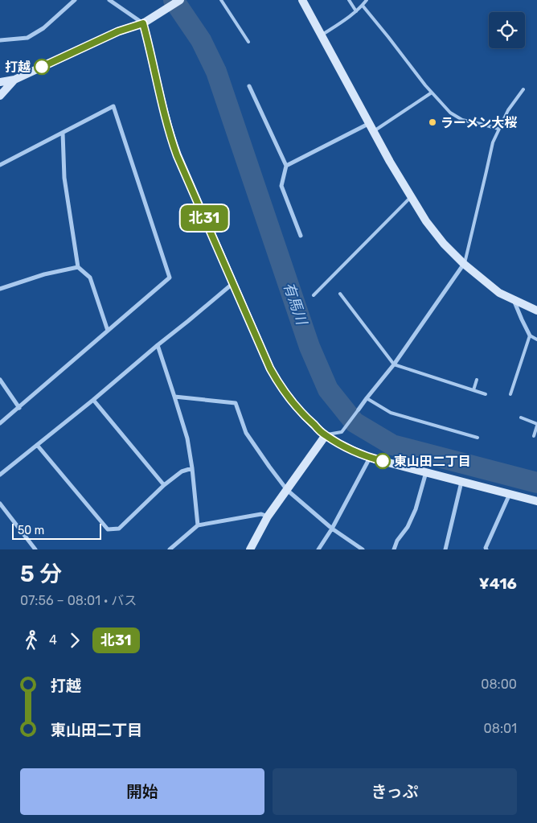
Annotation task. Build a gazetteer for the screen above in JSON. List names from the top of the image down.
{
  "water": ["有馬川"],
  "places": ["打越", "ラーメン大桜", "東山田二丁目"],
  "lines": ["bus line 北31"],
  "scale_bar": "50 m",
  "page": {
    "on_map": "北31",
    "scale": "50 m",
    "heading": ["5 分", "07:56 – 08:01 · バス", "¥416"],
    "legs": ["4", "北31"],
    "list": [
      {
        "name": "打越",
        "value": "08:00"
      },
      {
        "name": "東山田二丁目",
        "value": "08:01"
      }
    ],
    "buttons": ["開始", "きっぷ"]
  }
}
